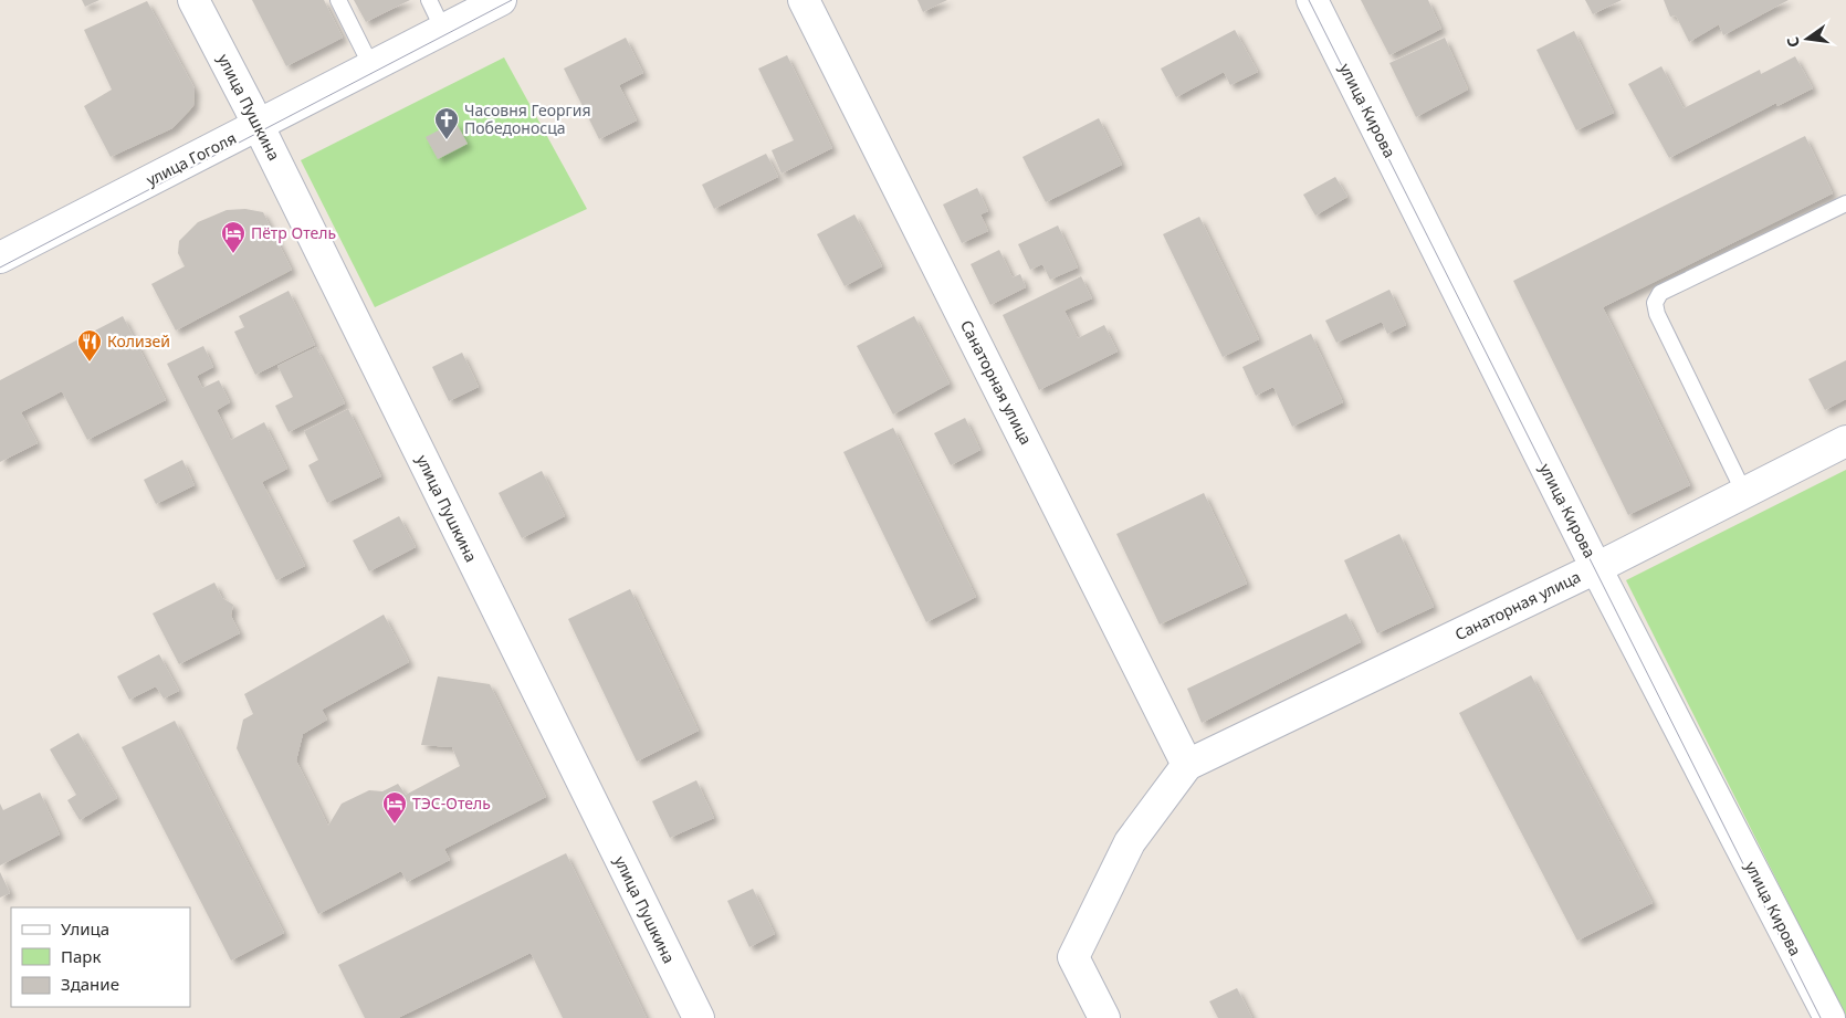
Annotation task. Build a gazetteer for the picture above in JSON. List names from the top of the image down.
{
  "streets": {
    "street": [
      "улица Пушкина",
      "улица Кирова",
      "улица Гоголя",
      "Санаторная улица"
    ]
  },
  "crossings": [
    ["улица Пушкина", "улица Гоголя"],
    ["улица Кирова", "Санаторная улица"]
  ],
  "places": {
    "church": ["Часовня Георгия Победоносца"],
    "hotel": ["Пётр Отель", "ТЭС-Отель"],
    "restaurant": ["Колизей"]
  },
  "legend": ["Улица", "Парк", "Здание"],
  "north": "left"
}
